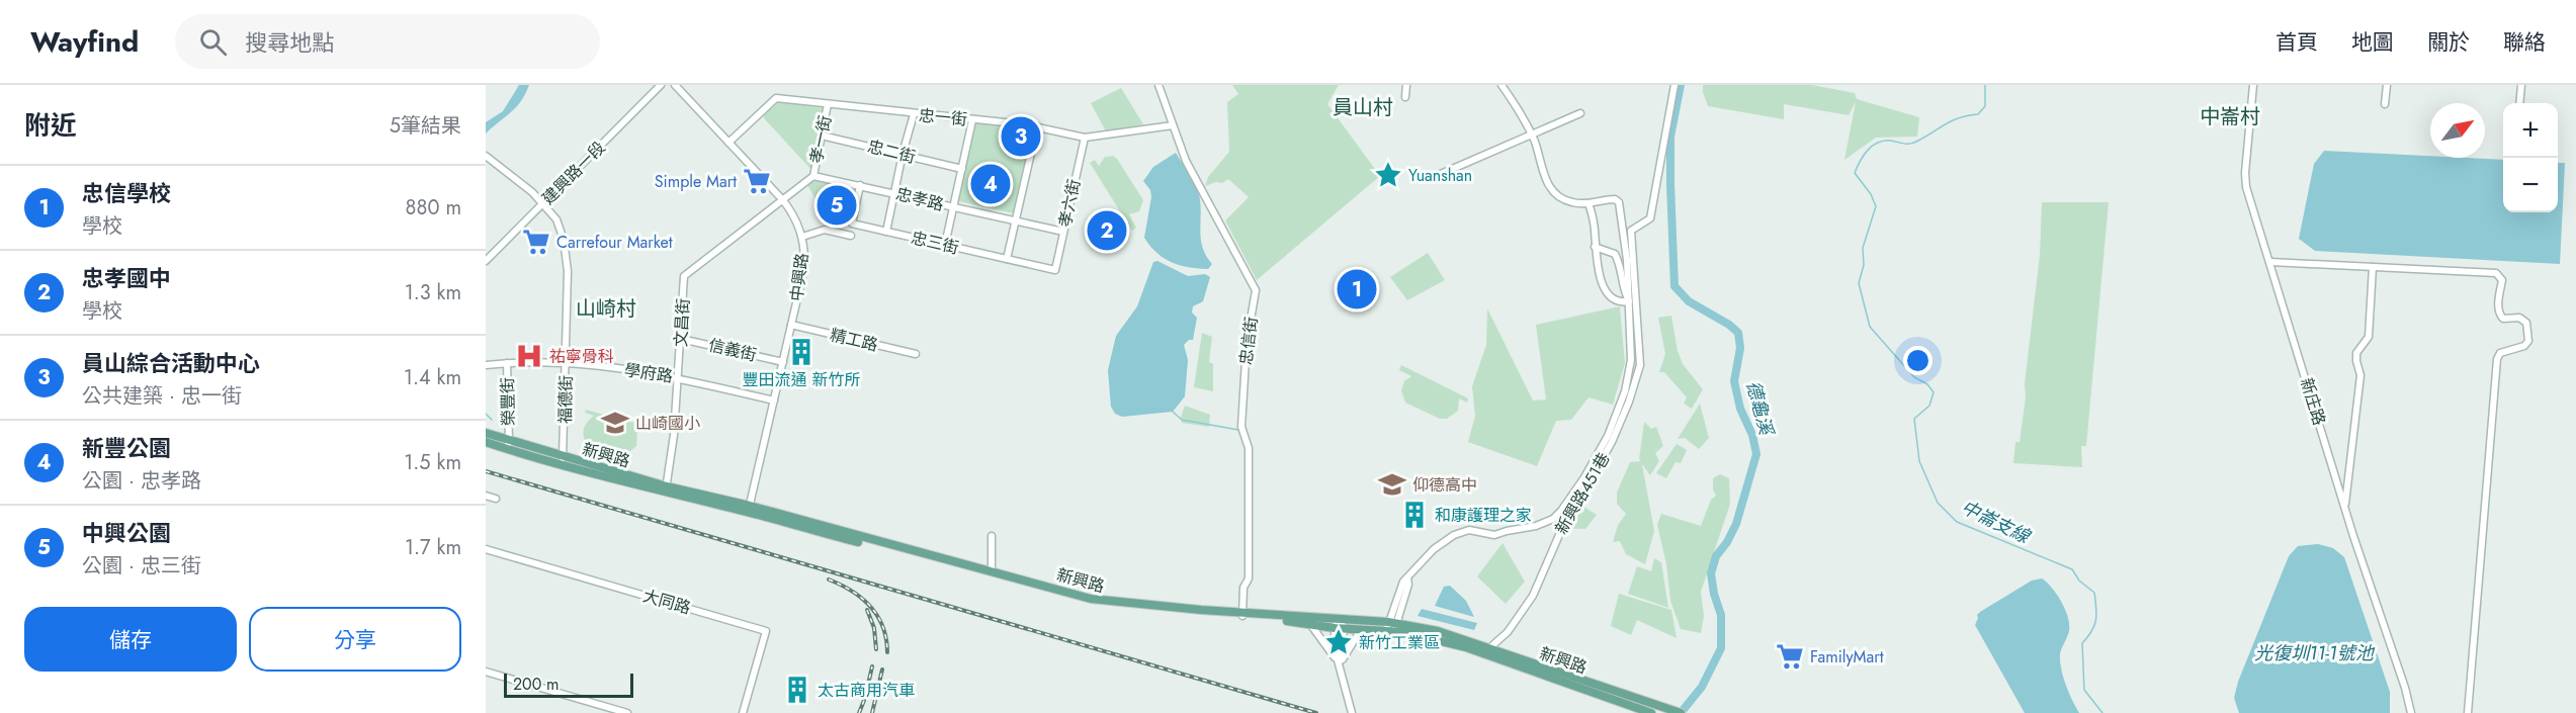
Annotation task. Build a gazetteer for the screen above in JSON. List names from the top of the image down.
{
  "streets": {
    "main road": ["新興路"],
    "street": [
      "忠一街",
      "孝一街",
      "忠二街",
      "建興路一段",
      "忠孝路",
      "孝六街",
      "忠三街",
      "中興路",
      "文昌街",
      "精工路",
      "忠信街",
      "信義街",
      "學府路",
      "福德街",
      "榮豐街",
      "新庄路",
      "新興路451巷",
      "大同路"
    ]
  },
  "crossings": [
    ["忠一街", "孝一街"],
    ["忠一街", "孝六街"],
    ["忠一街", "中興路"],
    ["忠一街", "忠信街"],
    ["孝一街", "忠二街"],
    ["孝一街", "忠孝路"],
    ["建興路一段", "福德街"],
    ["忠孝路", "孝六街"],
    ["忠孝路", "忠三街"],
    ["孝六街", "忠三街"],
    ["中興路", "文昌街"],
    ["中興路", "精工路"],
    ["中興路", "信義街"],
    ["中興路", "學府路"],
    ["中興路", "新興路"],
    ["文昌街", "信義街"],
    ["文昌街", "學府路"],
    ["文昌街", "新興路"],
    ["忠信街", "新興路"],
    ["學府路", "福德街"],
    ["學府路", "榮豐街"],
    ["福德街", "新興路"],
    ["榮豐街", "新興路"],
    ["新興路", "新興路451巷"]
  ],
  "districts": ["員山村", "中崙村", "山崎村"],
  "water": ["德龜溪", "中崙支線", "光復圳11-1號池"],
  "places": {
    "place": ["Yuanshan", "新竹工業區"],
    "supermarket": ["Simple Mart", "Carrefour Market", "FamilyMart"],
    "building": ["豐田流通 新竹所", "和康護理之家", "太古商用汽車"],
    "hospital": ["祐寧骨科"],
    "school or university": ["山崎國小", "仰德高中"]
  },
  "scale_bar": "200 m",
  "north": "top right",
  "page": {
    "header": "Wayfind",
    "search": "搜尋地點",
    "nav": [
      "首頁",
      "地圖",
      "關於",
      "聯絡"
    ],
    "heading": ["附近", "5筆結果"],
    "map_buttons": ["+", "−"],
    "pins": [
      "3",
      "4",
      "5",
      "2",
      "1"
    ],
    "list": [
      {
        "mark": "1",
        "name": "忠信學校",
        "note": "學校",
        "value": "880 m"
      },
      {
        "mark": "2",
        "name": "忠孝國中",
        "note": "學校",
        "value": "1.3 km"
      },
      {
        "mark": "3",
        "name": "員山綜合活動中心",
        "note": "公共建築 · 忠一街",
        "value": "1.4 km"
      },
      {
        "mark": "4",
        "name": "新豐公園",
        "note": "公園 · 忠孝路",
        "value": "1.5 km"
      },
      {
        "mark": "5",
        "name": "中興公園",
        "note": "公園 · 忠三街",
        "value": "1.7 km"
      }
    ],
    "buttons": ["儲存", "分享"],
    "scale": "200 m"
  }
}
